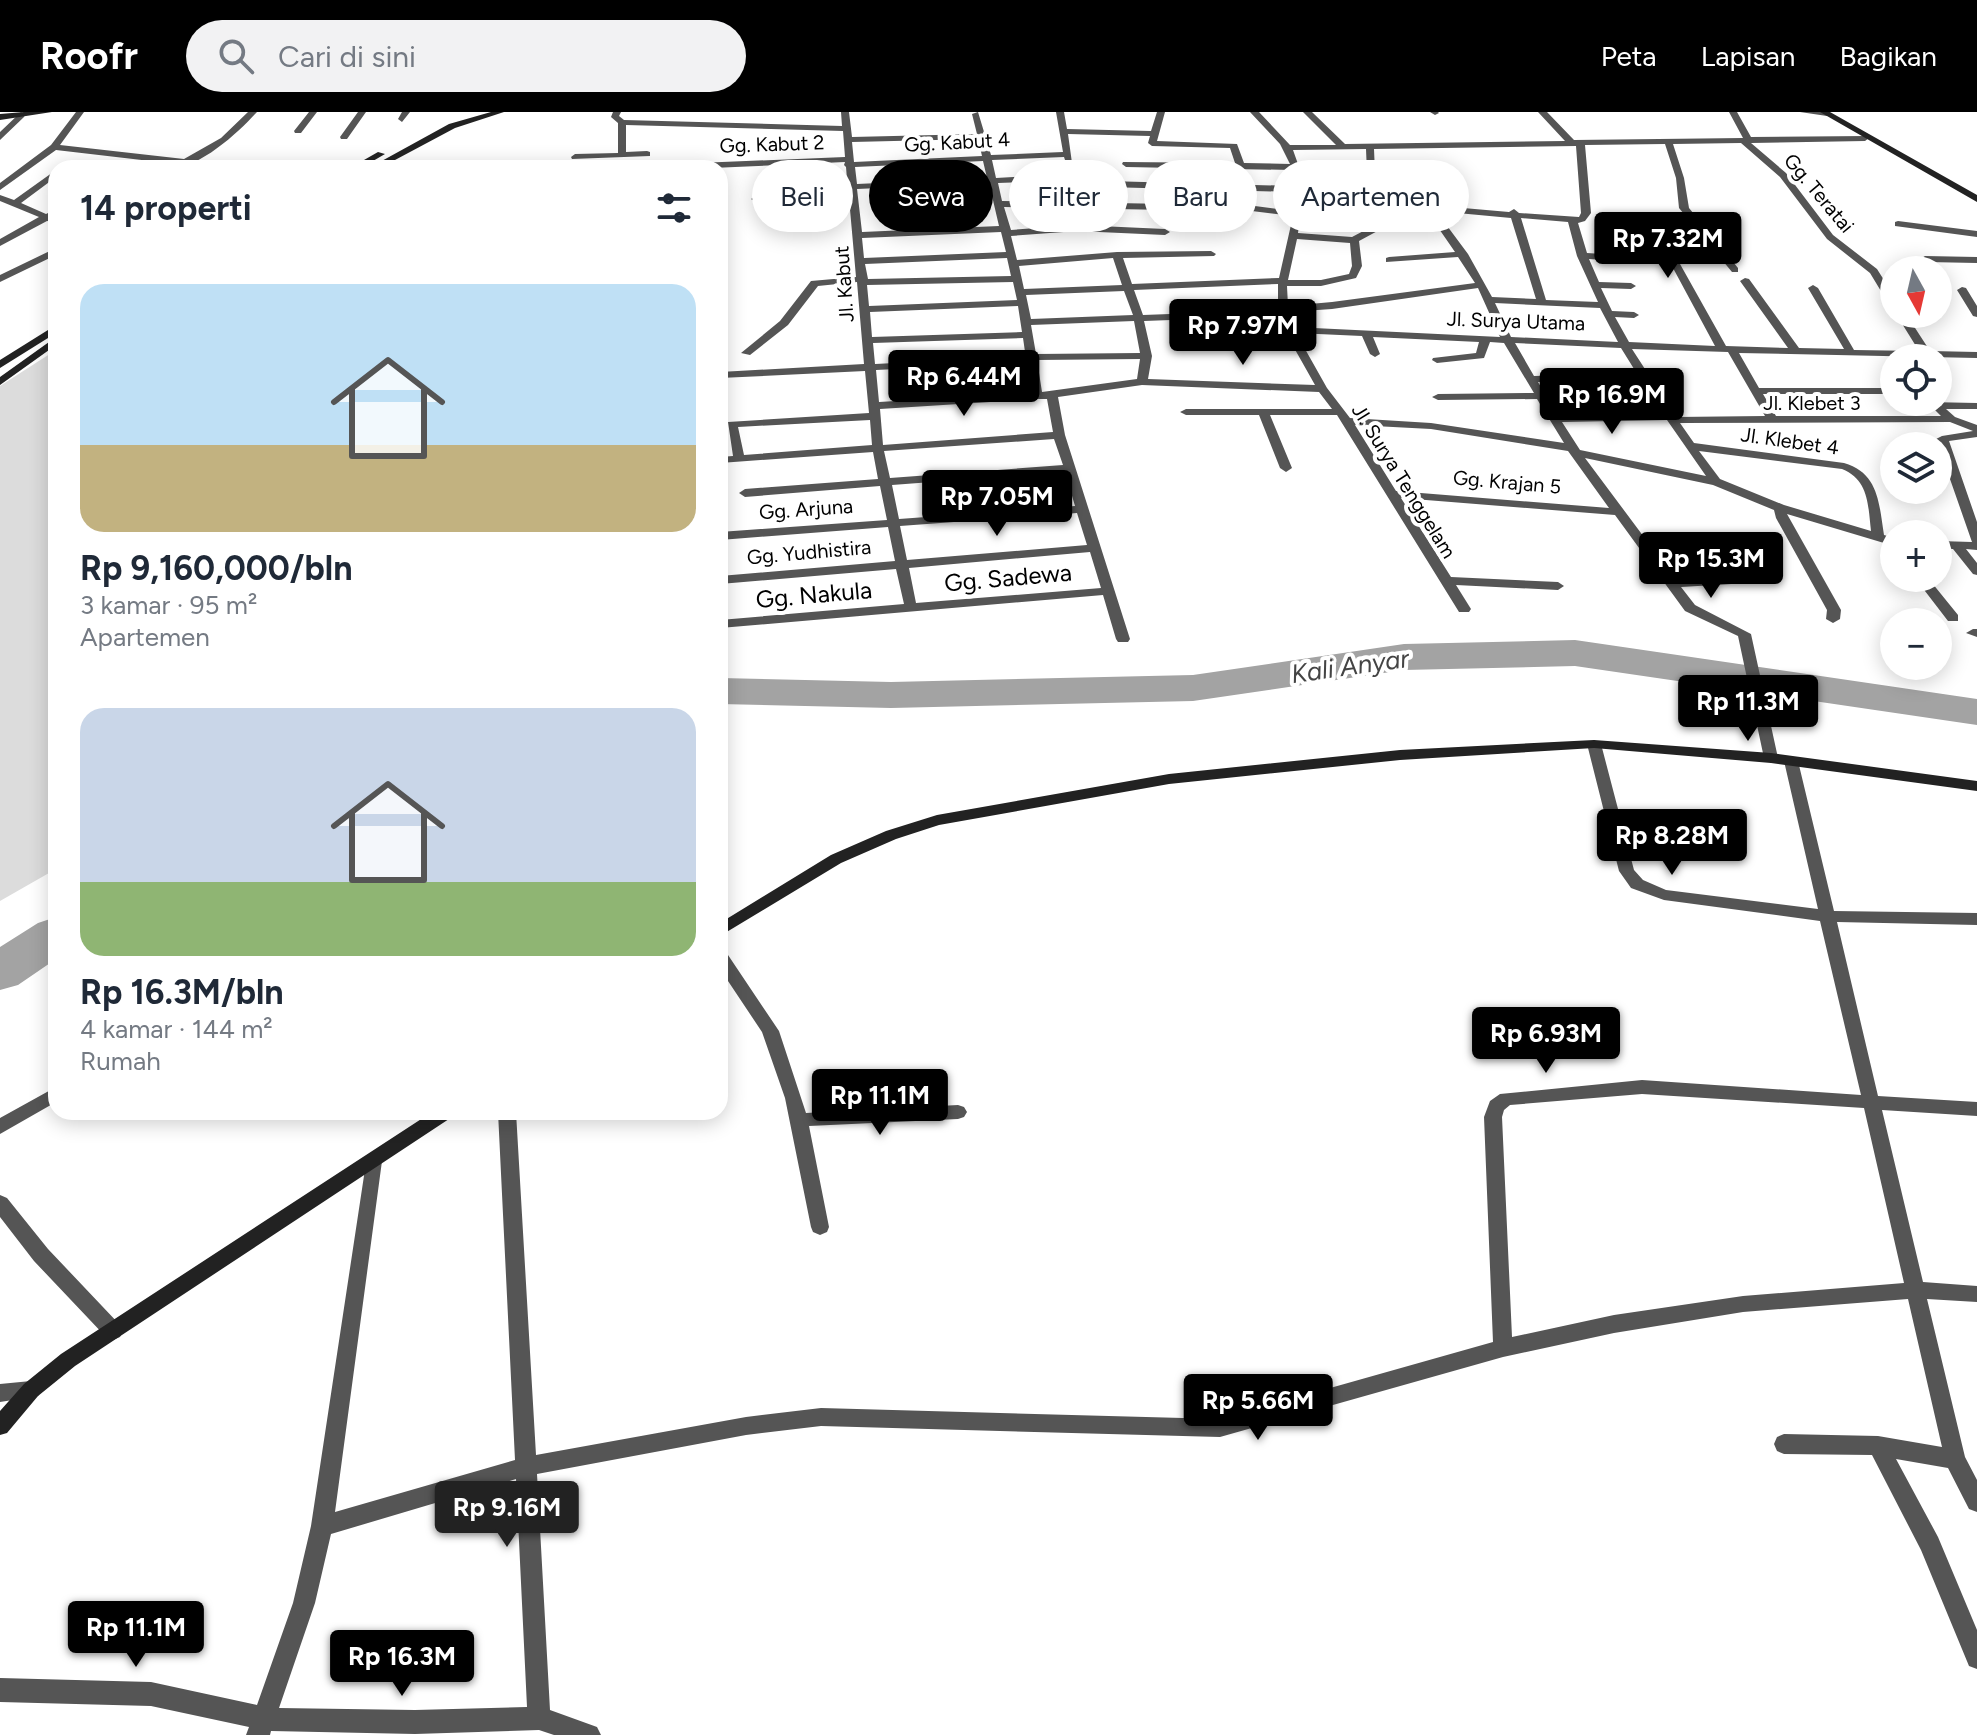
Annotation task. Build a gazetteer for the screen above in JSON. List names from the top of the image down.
{
  "streets": {
    "street": [
      "Gg. Kabut 4",
      "Gg. Kabut 2",
      "Gg. Teratai",
      "Jl. Kabut",
      "Jl. Surya Utama",
      "Jl. Klebet 3",
      "Jl. Klebet 4",
      "Jl. Surya Tenggelam",
      "Gg. Krajan 5",
      "Gg. Arjuna",
      "Gg. Yudhistira",
      "Gg. Sadewa",
      "Gg. Nakula"
    ]
  },
  "crossings": [
    ["Jl. Kabut", "Gg. Arjuna"],
    ["Jl. Kabut", "Gg. Yudhistira"],
    ["Jl. Kabut", "Gg. Sadewa"],
    ["Jl. Kabut", "Gg. Nakula"],
    ["Jl. Surya Utama", "Jl. Surya Tenggelam"],
    ["Jl. Surya Tenggelam", "Gg. Krajan 5"],
    ["Gg. Sadewa", "Gg. Nakula"]
  ],
  "water": ["Kali Anyar"],
  "north": "bottom",
  "page": {
    "header": "Roofr",
    "search": "Cari di sini",
    "nav": ["Peta", "Lapisan", "Bagikan"],
    "chip": [
      "Beli",
      "Sewa",
      "Filter",
      "Baru",
      "Apartemen"
    ],
    "heading": "14 properti",
    "price": [
      "Rp 7.32M",
      "Rp 7.97M",
      "Rp 6.44M",
      "Rp 16.9M",
      "Rp 7.05M",
      "Rp 15.3M",
      "Rp 11.3M",
      "Rp 8.28M",
      "Rp 6.93M",
      "Rp 11.1M",
      "Rp 5.66M",
      "Rp 9.16M",
      "Rp 11.1M",
      "Rp 16.3M"
    ],
    "map_buttons": ["+", "−"],
    "list": [
      {
        "name": "Rp 9,160,000/bln",
        "note": "3 kamar · 95 m² · Apartemen"
      },
      {
        "name": "Rp 16.3M/bln",
        "note": "4 kamar · 144 m² · Rumah"
      }
    ]
  }
}
